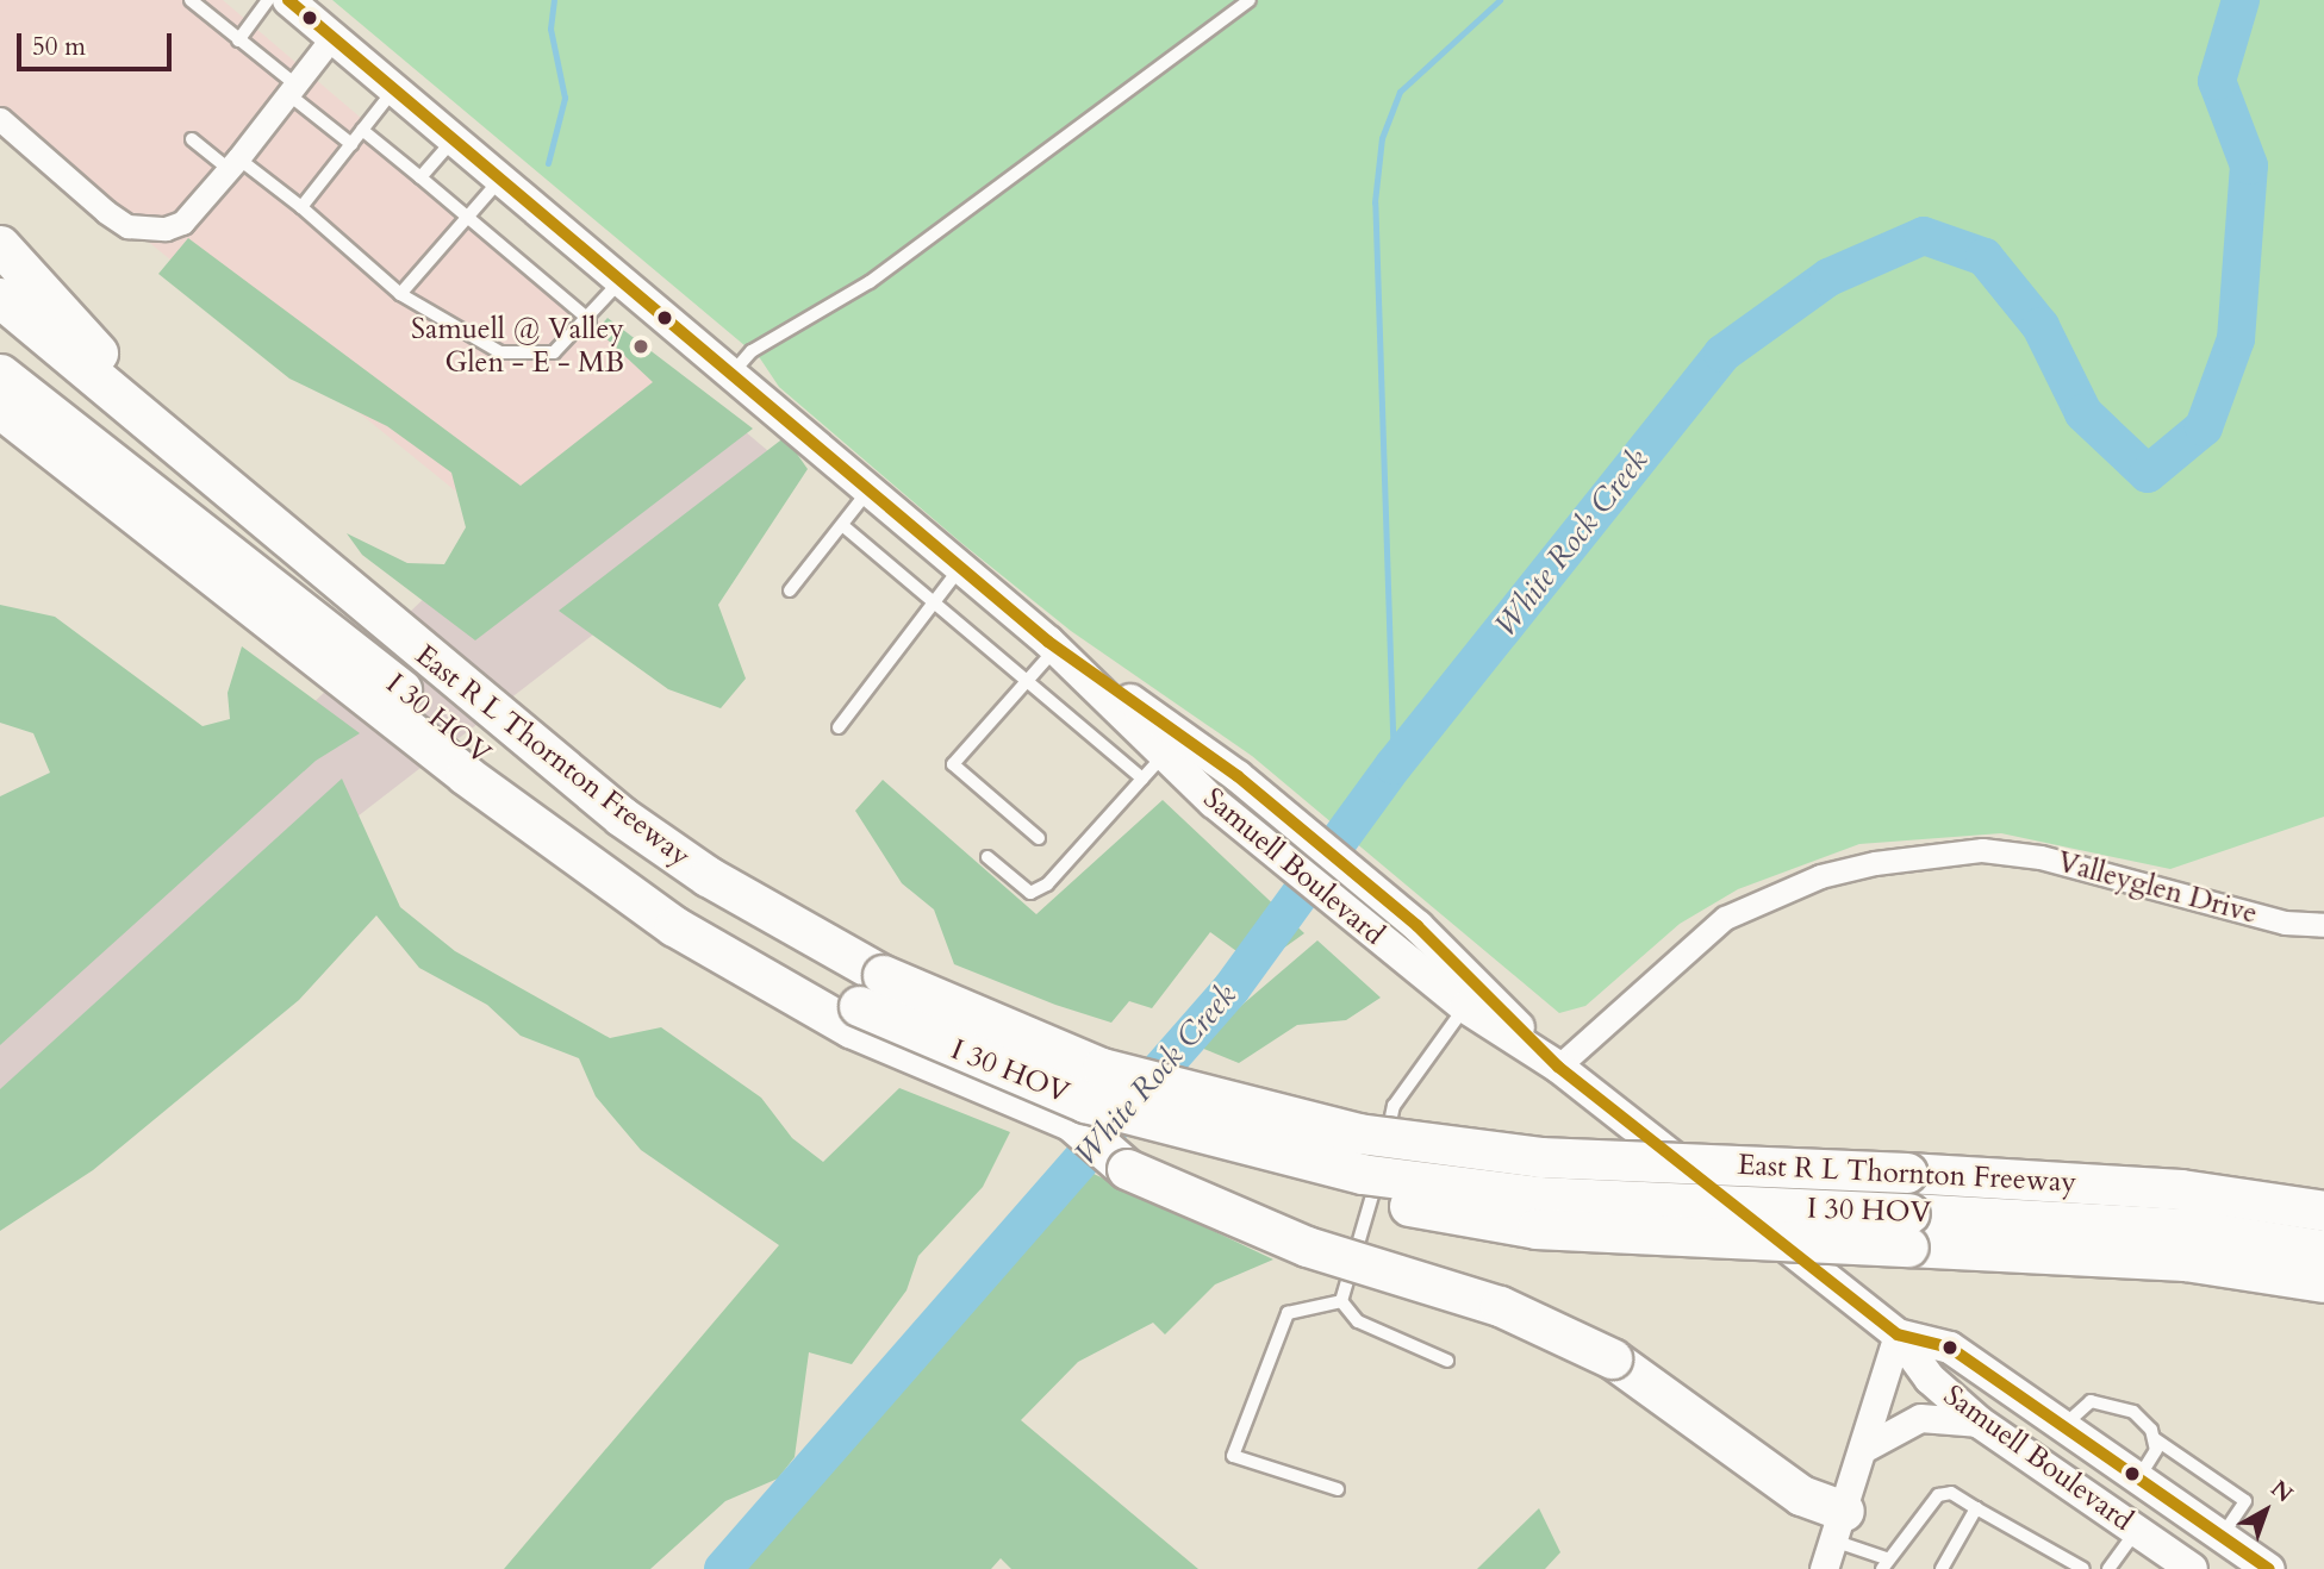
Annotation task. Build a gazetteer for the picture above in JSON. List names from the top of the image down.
{
  "streets": {
    "highway": ["I 30 HOV", "East R L Thornton Freeway"],
    "main road": ["Samuell Boulevard"],
    "street": ["Valleyglen Drive"]
  },
  "crossings": [
    ["I 30 HOV", "East R L Thornton Freeway"],
    ["Samuell Boulevard", "Valleyglen Drive"]
  ],
  "water": ["White Rock Creek"],
  "places": ["Samuell @ Valley Glen - E - MB"],
  "scale_bar": "50 m",
  "north": "top right"
}
